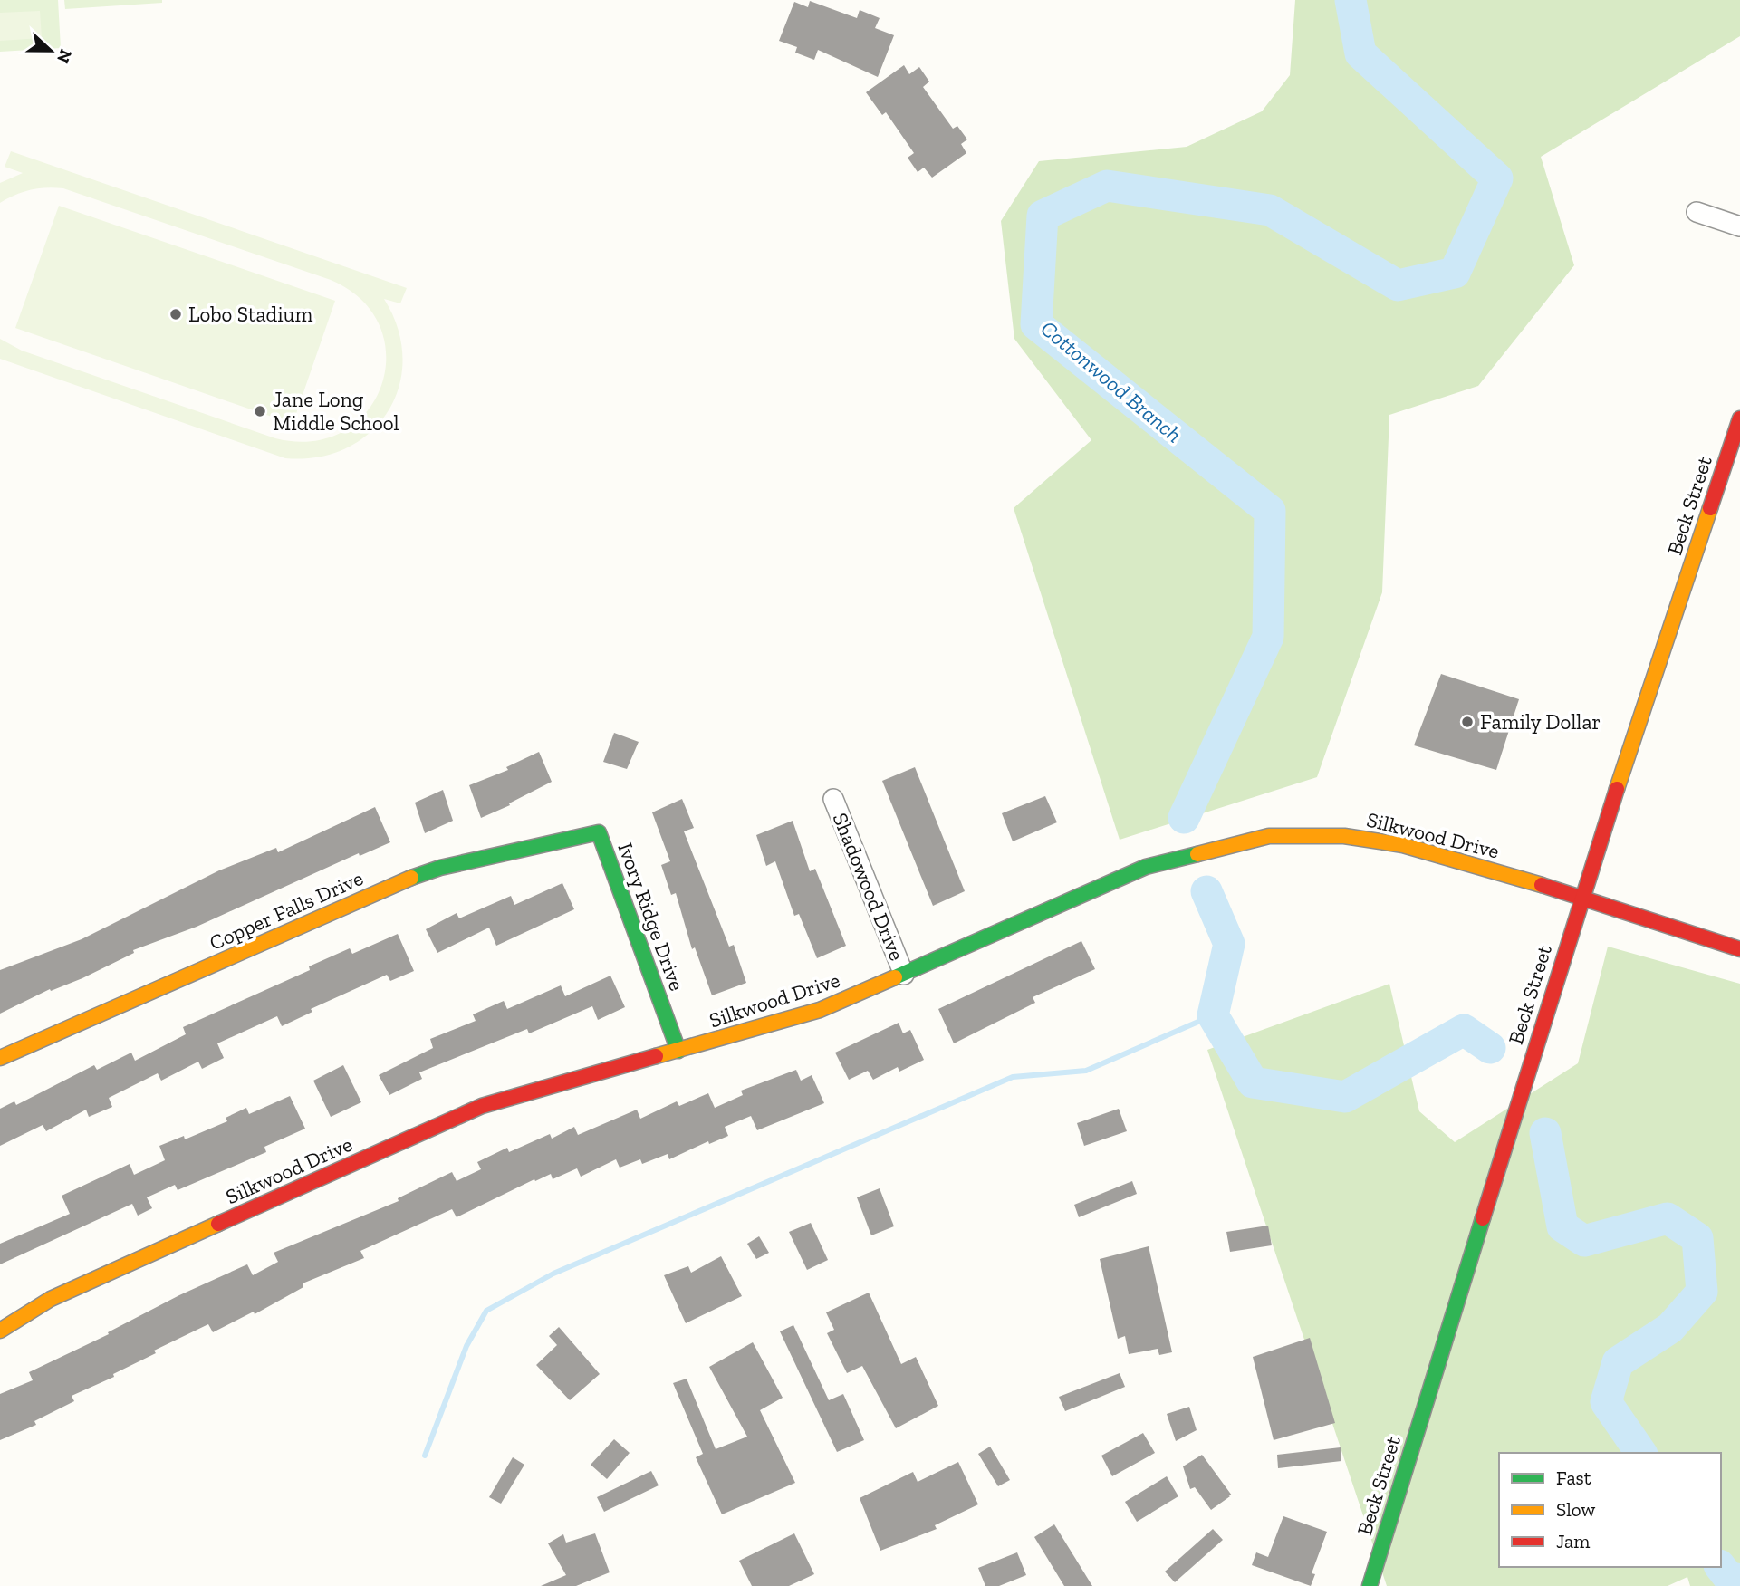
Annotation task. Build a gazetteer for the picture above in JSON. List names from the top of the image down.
{
  "streets": {
    "street": [
      "Beck Street",
      "Silkwood Drive",
      "Shadowood Drive",
      "Copper Falls Drive",
      "Ivory Ridge Drive"
    ]
  },
  "crossings": [
    ["Beck Street", "Silkwood Drive"],
    ["Silkwood Drive", "Shadowood Drive"],
    ["Silkwood Drive", "Ivory Ridge Drive"],
    ["Copper Falls Drive", "Ivory Ridge Drive"]
  ],
  "water": ["Cottonwood Branch"],
  "places": ["Lobo Stadium", "Jane Long Middle School", "Family Dollar"],
  "legend": ["Fast", "Slow", "Jam"],
  "north": "right"
}
